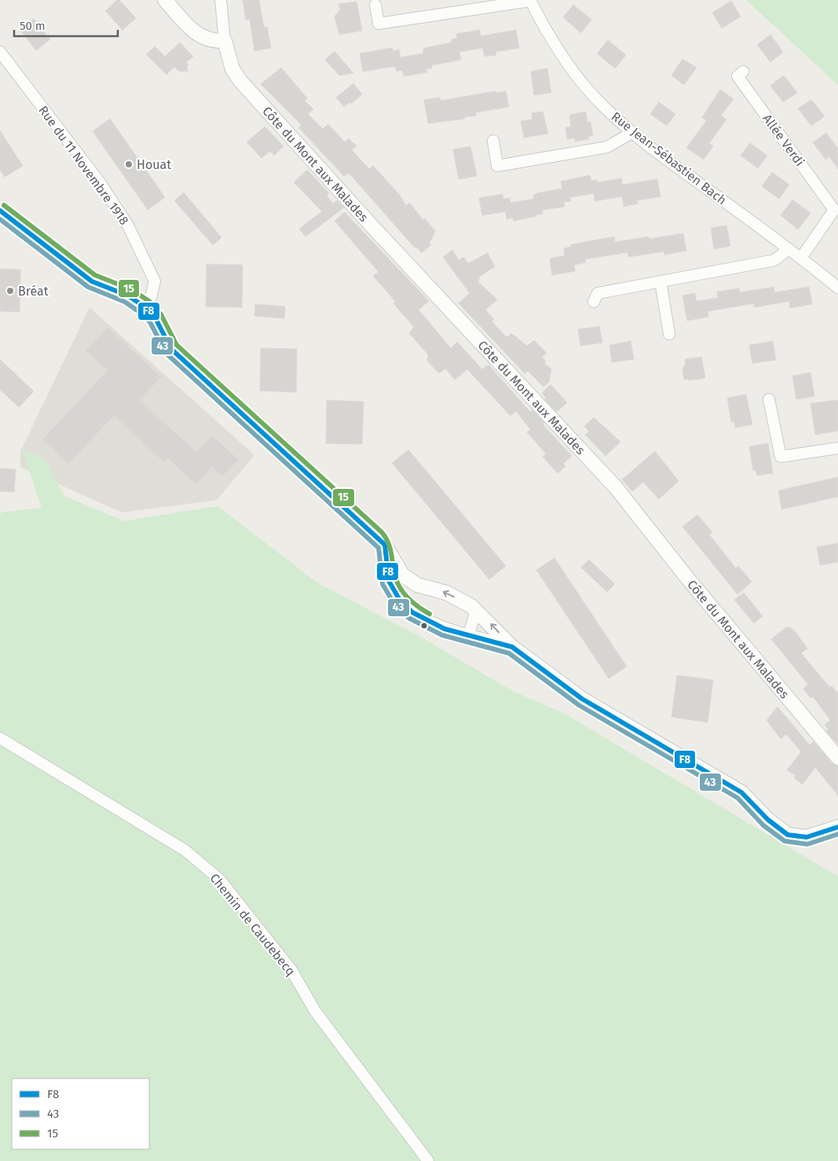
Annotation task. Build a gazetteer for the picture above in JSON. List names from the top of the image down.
{
  "streets": {
    "street": [
      "Allée Verdi",
      "Rue Jean-Sébastien Bach",
      "Côte du Mont aux Malades",
      "Rue du 11 Novembre 1918",
      "Chemin de Caudebecq"
    ]
  },
  "crossings": [
    ["Allée Verdi", "Rue Jean-Sébastien Bach"]
  ],
  "places": ["Houat", "Bréat"],
  "lines": ["transit line 15", "transit line F8", "transit line 43"],
  "legend": ["F8", "43", "15"],
  "scale_bar": "50 m"
}
